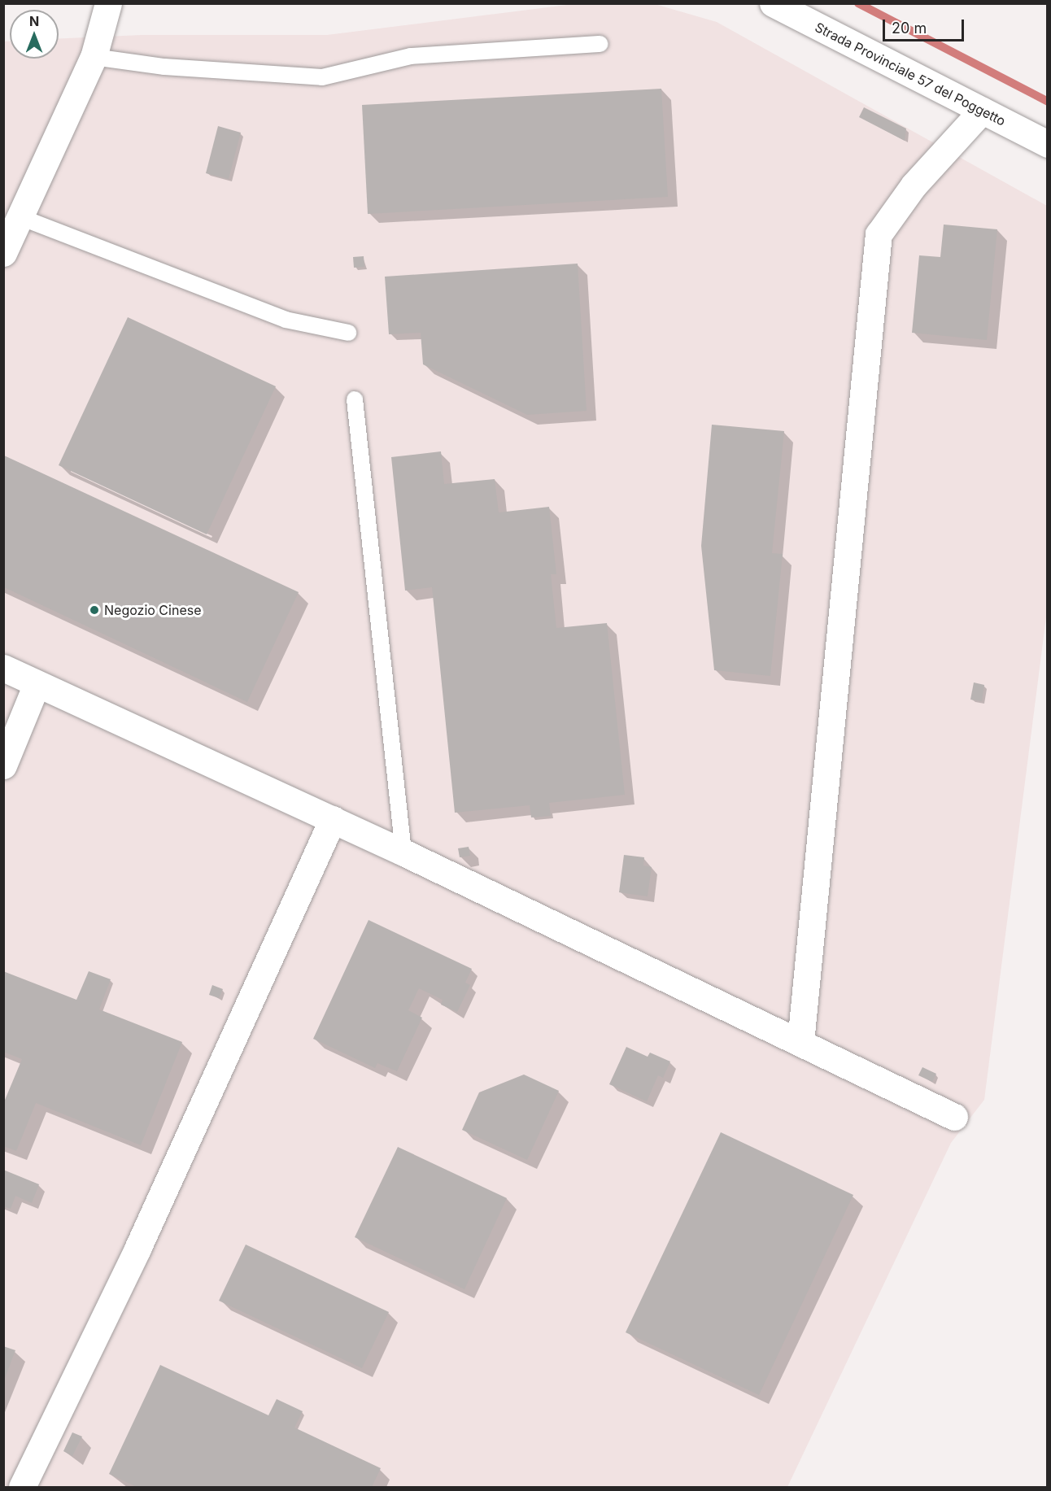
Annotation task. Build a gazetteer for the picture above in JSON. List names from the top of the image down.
{
  "streets": {
    "street": ["Strada Provinciale 57 del Poggetto"]
  },
  "places": ["Negozio Cinese"],
  "scale_bar": "20 m",
  "north": "top"
}
